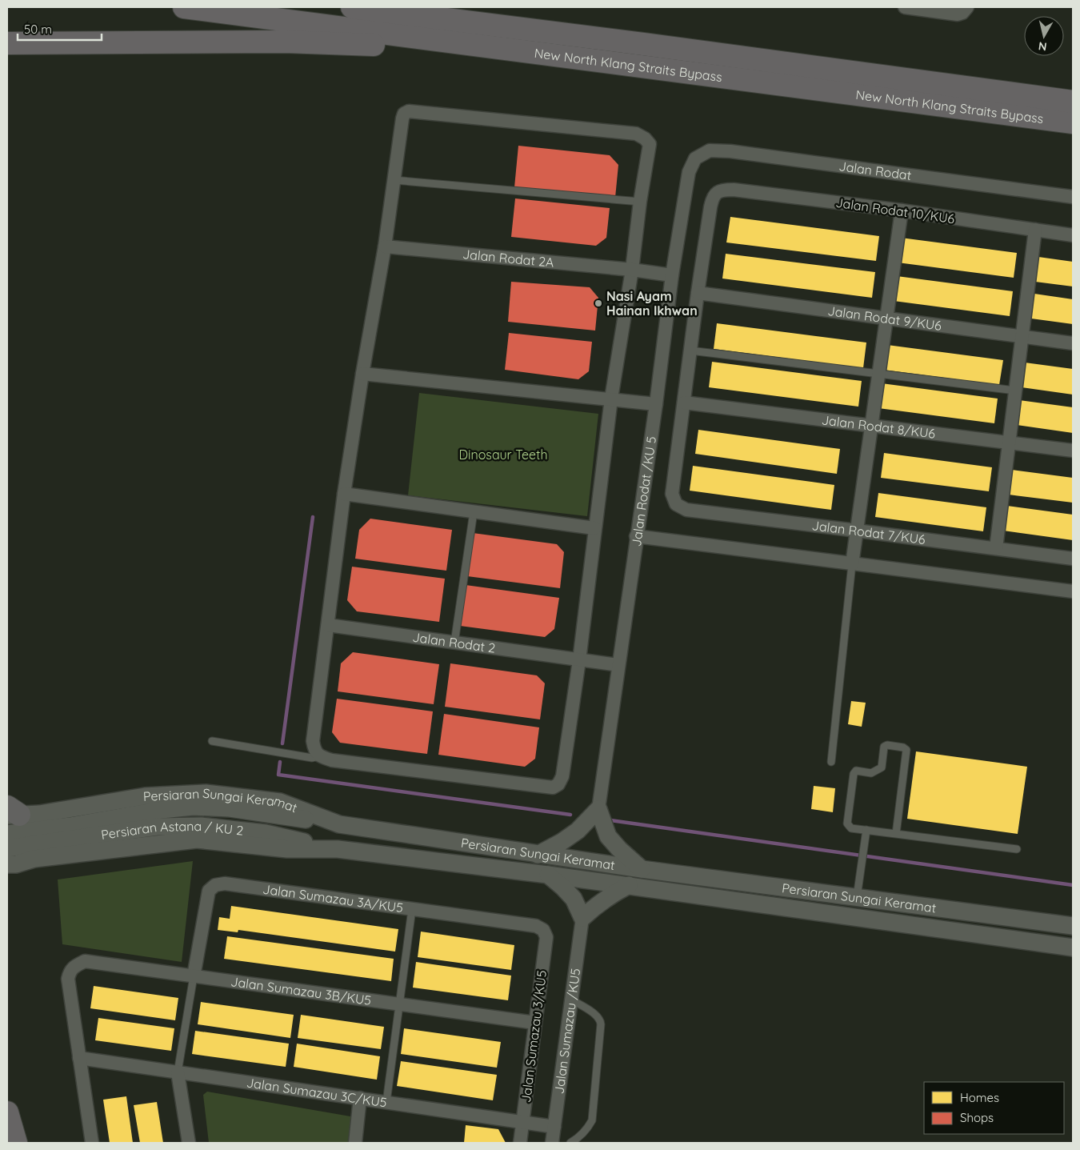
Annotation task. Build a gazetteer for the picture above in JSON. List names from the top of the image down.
{
  "streets": {
    "highway": ["New North Klang Straits Bypass"],
    "street": [
      "Jalan Rodat",
      "Jalan Rodat 10/KU6",
      "Jalan Rodat 2A",
      "Jalan Rodat 9/KU6",
      "Jalan Rodat 8/KU6",
      "Jalan Rodat /KU 5",
      "Jalan Rodat 7/KU6",
      "Jalan Rodat 2",
      "Persiaran Sungai Keramat",
      "Persiaran Astana / KU 2",
      "Jalan Sumazau 3A/KU5",
      "Jalan Sumazau 3B/KU5",
      "Jalan Sumazau /KU5",
      "Jalan Sumazau 3/KU5",
      "Jalan Sumazau 3C/KU5"
    ]
  },
  "crossings": [
    ["Jalan Rodat", "Jalan Rodat /KU 5"],
    ["Jalan Rodat 10/KU6", "Jalan Rodat 9/KU6"],
    ["Jalan Rodat 2A", "Jalan Rodat /KU 5"],
    ["Jalan Rodat 8/KU6", "Jalan Rodat 7/KU6"],
    ["Jalan Rodat /KU 5", "Jalan Rodat 2"],
    ["Persiaran Sungai Keramat", "Persiaran Astana / KU 2"],
    ["Jalan Sumazau 3A/KU5", "Jalan Sumazau 3B/KU5"],
    ["Jalan Sumazau 3A/KU5", "Jalan Sumazau 3/KU5"],
    ["Jalan Sumazau 3B/KU5", "Jalan Sumazau 3/KU5"],
    ["Jalan Sumazau 3B/KU5", "Jalan Sumazau 3C/KU5"],
    ["Jalan Sumazau /KU5", "Jalan Sumazau 3C/KU5"],
    ["Jalan Sumazau 3/KU5", "Jalan Sumazau 3C/KU5"]
  ],
  "parks": ["Dinosaur Teeth"],
  "places": ["Nasi Ayam Hainan Ikhwan"],
  "legend": ["Homes", "Shops"],
  "scale_bar": "50 m",
  "north": "bottom"
}
